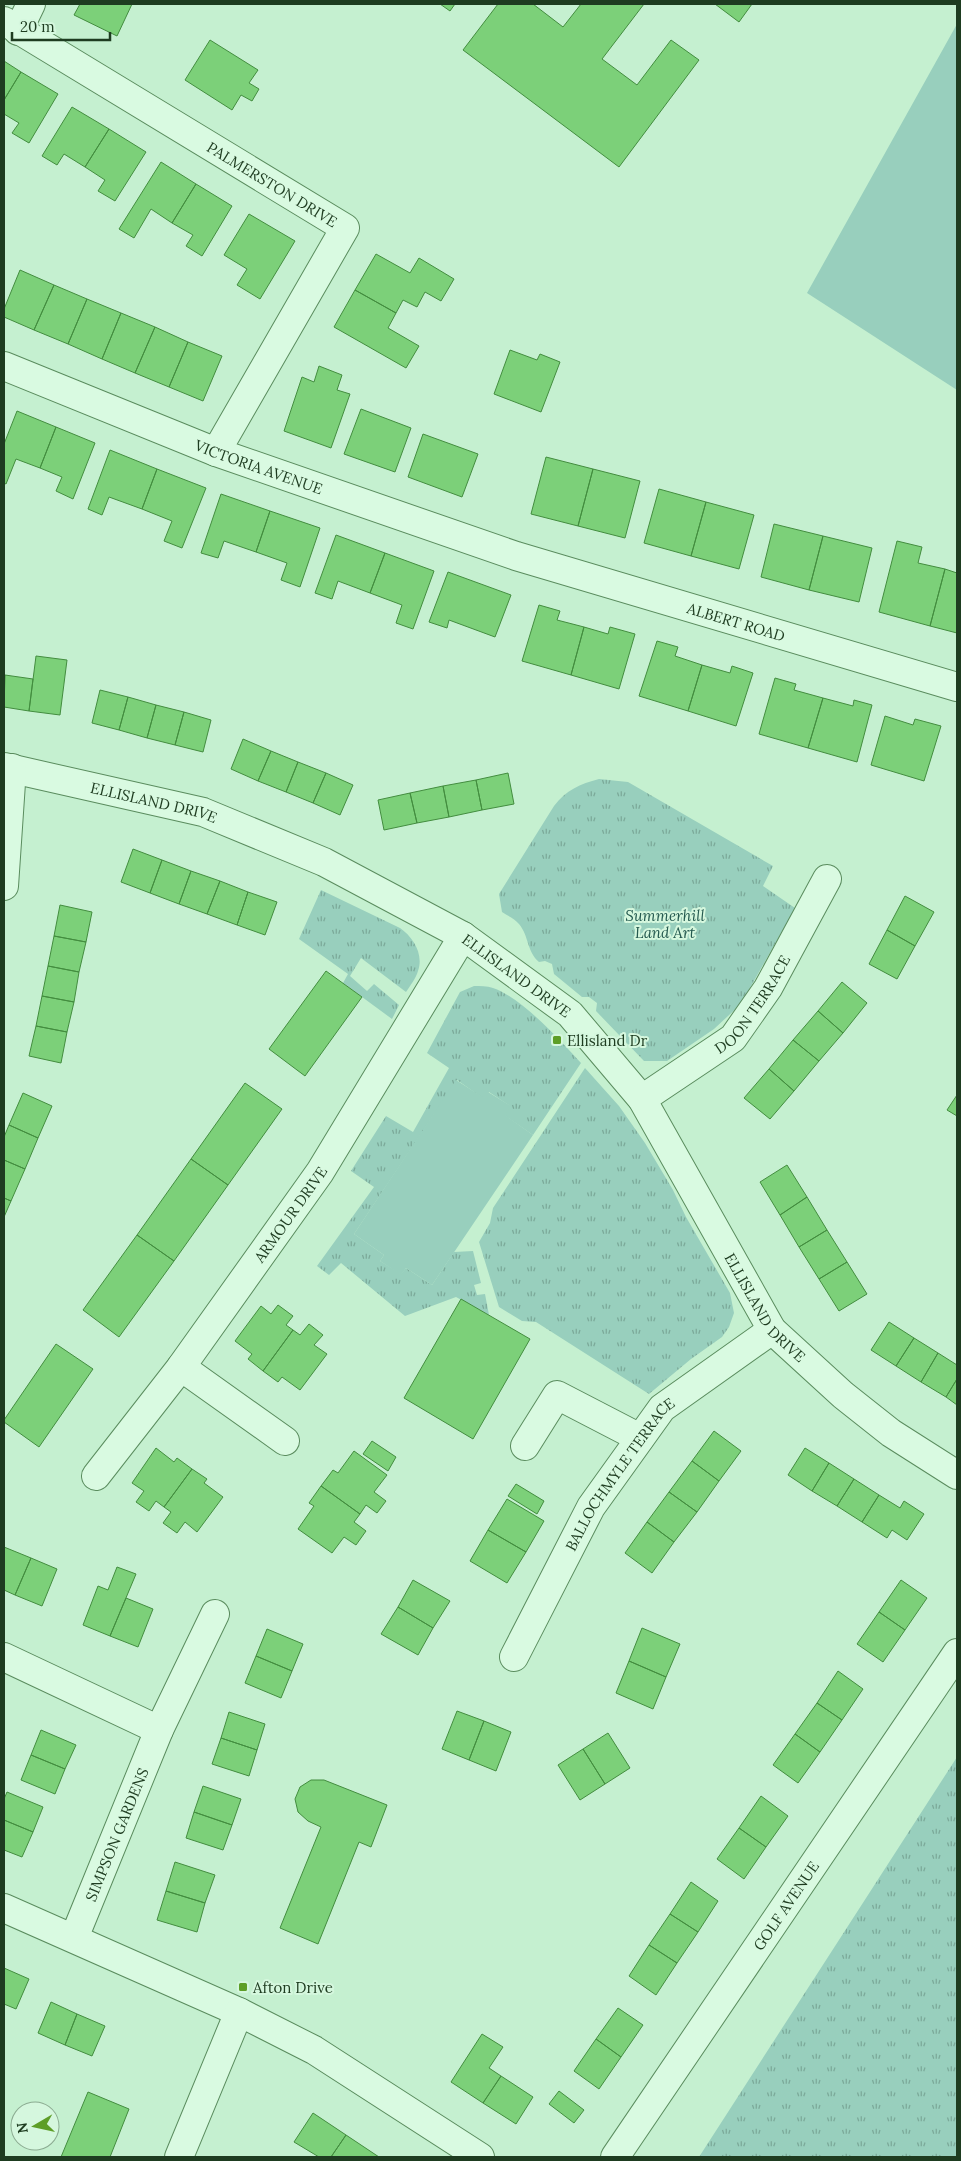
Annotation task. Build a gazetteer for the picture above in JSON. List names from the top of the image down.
{
  "streets": {
    "street": [
      "PALMERSTON DRIVE",
      "VICTORIA AVENUE",
      "ALBERT ROAD",
      "ELLISLAND DRIVE",
      "DOON TERRACE",
      "ARMOUR DRIVE",
      "BALLOCHMYLE TERRACE",
      "SIMPSON GARDENS",
      "GOLF AVENUE"
    ]
  },
  "crossings": [
    ["PALMERSTON DRIVE", "VICTORIA AVENUE"],
    ["VICTORIA AVENUE", "ALBERT ROAD"],
    ["ELLISLAND DRIVE", "DOON TERRACE"],
    ["ELLISLAND DRIVE", "ARMOUR DRIVE"],
    ["ELLISLAND DRIVE", "BALLOCHMYLE TERRACE"]
  ],
  "parks": ["Summerhill Land Art"],
  "places": {
    "transit": ["Ellisland Dr", "Afton Drive"]
  },
  "scale_bar": "20 m",
  "north": "left"
}
